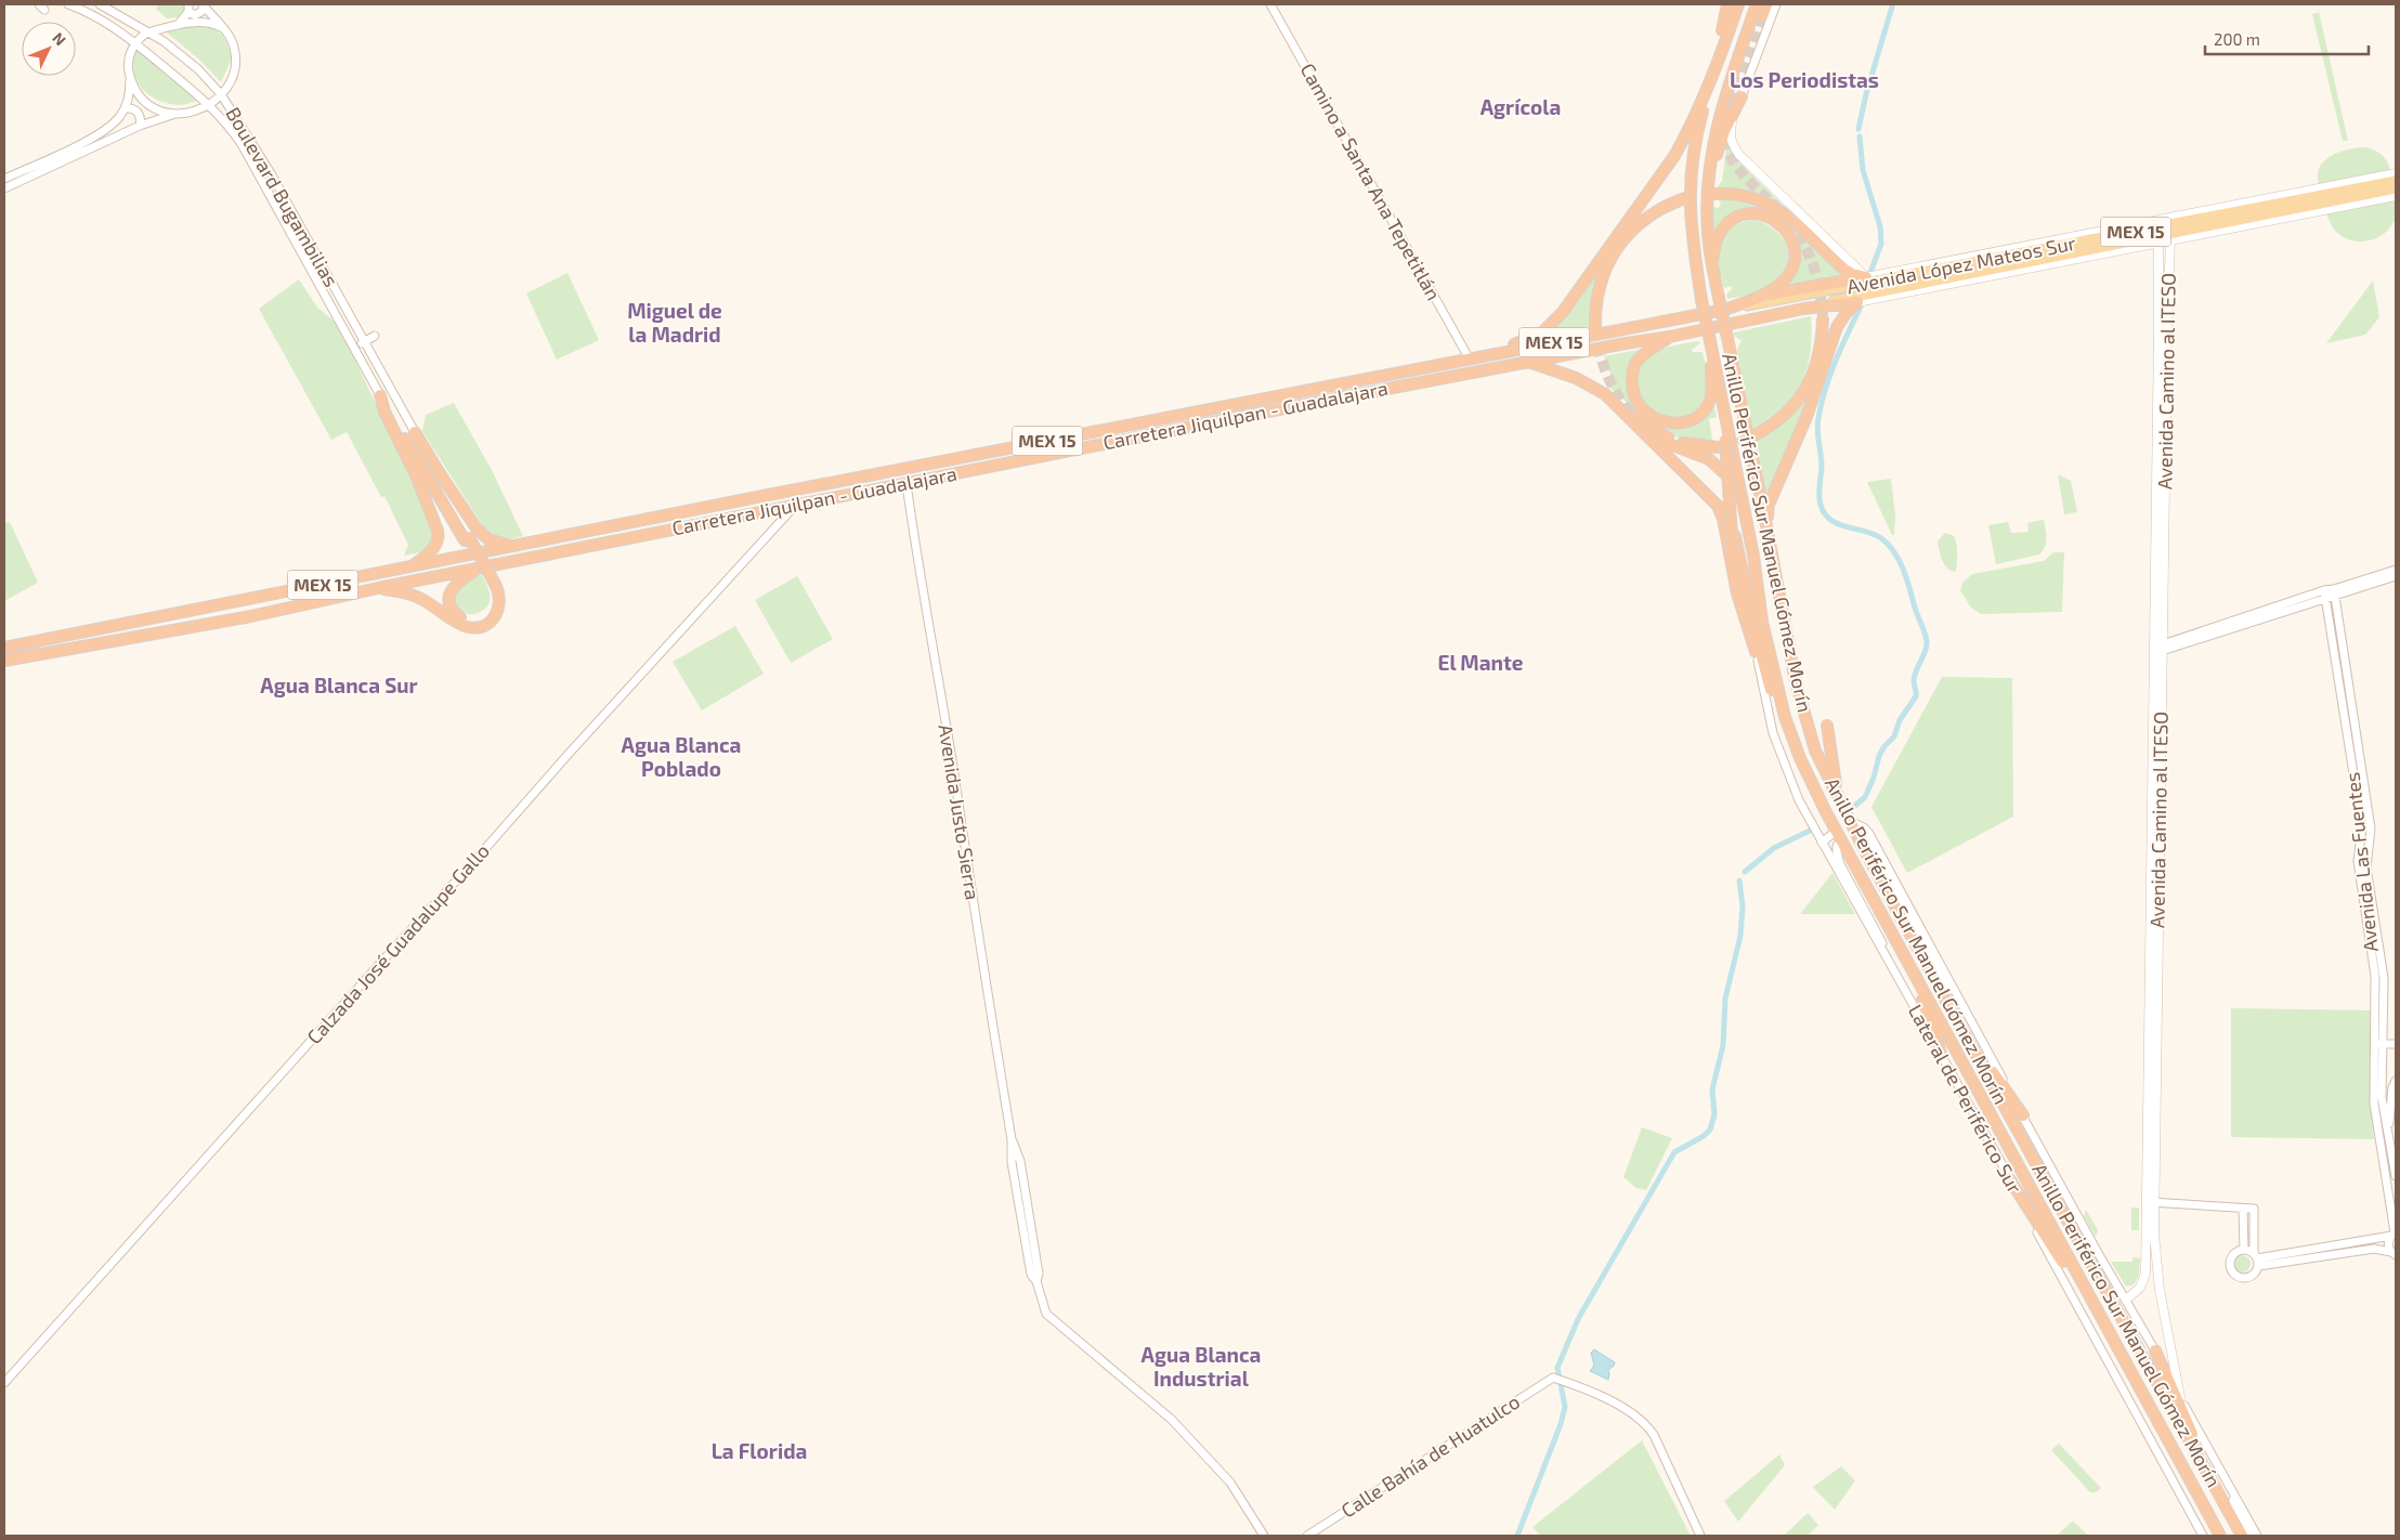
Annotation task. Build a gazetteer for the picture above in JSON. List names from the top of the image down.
{
  "streets": {
    "highway": [
      "MEX 15",
      "Avenida López Mateos Sur",
      "Carretera Jiquilpan - Guadalajara",
      "Anillo Periférico Sur Manuel Gómez Morín"
    ],
    "main road": ["Avenida Camino al ITESO"],
    "street": [
      "Camino a Santa Ana Tepetitlán",
      "Boulevard Bugambilias",
      "Avenida Justo Sierra",
      "Avenida Las Fuentes",
      "Calzada José Guadalupe Gallo",
      "Lateral de Periférico Sur",
      "Calle Bahía de Huatulco"
    ]
  },
  "crossings": [
    ["Camino a Santa Ana Tepetitlán", "Carretera Jiquilpan - Guadalajara"],
    ["MEX 15", "Avenida López Mateos Sur"],
    ["MEX 15", "Carretera Jiquilpan - Guadalajara"],
    ["Avenida López Mateos Sur", "Carretera Jiquilpan - Guadalajara"],
    ["Carretera Jiquilpan - Guadalajara", "Avenida Justo Sierra"],
    ["Carretera Jiquilpan - Guadalajara", "Calzada José Guadalupe Gallo"]
  ],
  "districts": [
    "Los Periodistas",
    "Agrícola",
    "Miguel de la Madrid",
    "El Mante",
    "Agua Blanca Sur",
    "Agua Blanca Poblado",
    "Agua Blanca Industrial",
    "La Florida"
  ],
  "scale_bar": "200 m",
  "north": "top right"
}
